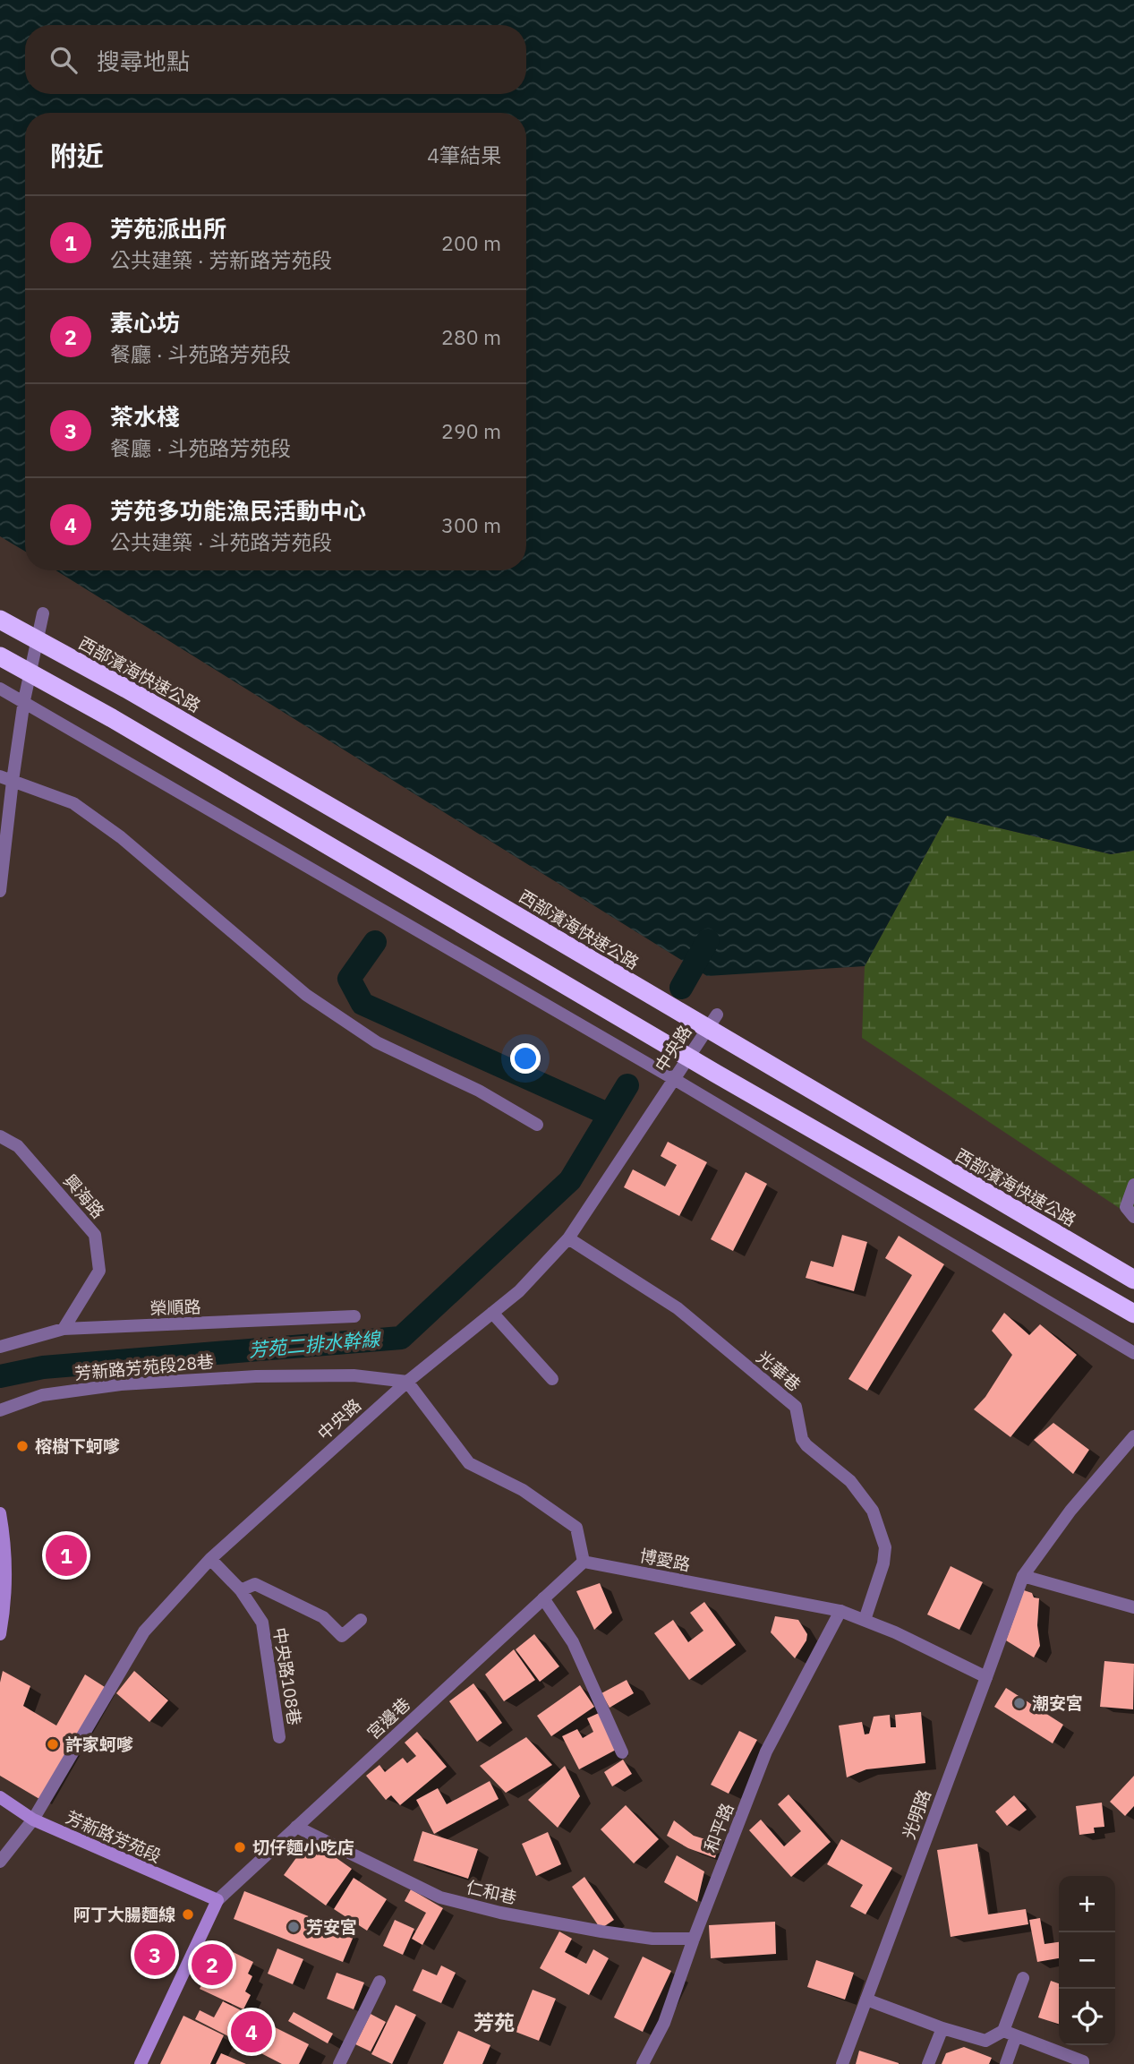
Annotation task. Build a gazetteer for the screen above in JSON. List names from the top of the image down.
{
  "streets": {
    "highway": ["西部濱海快速公路"],
    "street": [
      "中央路",
      "興海路",
      "榮順路",
      "芳新路芳苑段28巷",
      "光華巷",
      "博愛路",
      "中央路108巷",
      "宮邊巷",
      "光明路",
      "和平路",
      "芳新路芳苑段",
      "仁和巷"
    ]
  },
  "crossings": [
    ["中央路", "芳新路芳苑段28巷"],
    ["中央路", "光華巷"],
    ["中央路", "中央路108巷"],
    ["中央路", "芳新路芳苑段"],
    ["興海路", "榮順路"],
    ["光華巷", "博愛路"],
    ["博愛路", "宮邊巷"],
    ["博愛路", "光明路"],
    ["博愛路", "和平路"],
    ["宮邊巷", "芳新路芳苑段"],
    ["宮邊巷", "仁和巷"],
    ["和平路", "仁和巷"]
  ],
  "districts": ["芳苑"],
  "water": ["芳苑二排水幹線"],
  "places": [
    "榕樹下蚵嗲",
    "潮安宮",
    "許家蚵嗲",
    "切仔麵小吃店",
    "阿丁大腸麵線",
    "芳安宮"
  ],
  "page": {
    "search": "搜尋地點",
    "heading": ["附近", "4筆結果"],
    "list": [
      {
        "mark": "1",
        "name": "芳苑派出所",
        "note": "公共建築 · 芳新路芳苑段",
        "value": "200 m"
      },
      {
        "mark": "2",
        "name": "素心坊",
        "note": "餐廳 · 斗苑路芳苑段",
        "value": "280 m"
      },
      {
        "mark": "3",
        "name": "茶水棧",
        "note": "餐廳 · 斗苑路芳苑段",
        "value": "290 m"
      },
      {
        "mark": "4",
        "name": "芳苑多功能漁民活動中心",
        "note": "公共建築 · 斗苑路芳苑段",
        "value": "300 m"
      }
    ],
    "pins": [
      "1",
      "3",
      "2",
      "4"
    ],
    "map_buttons": ["+", "−"]
  }
}
